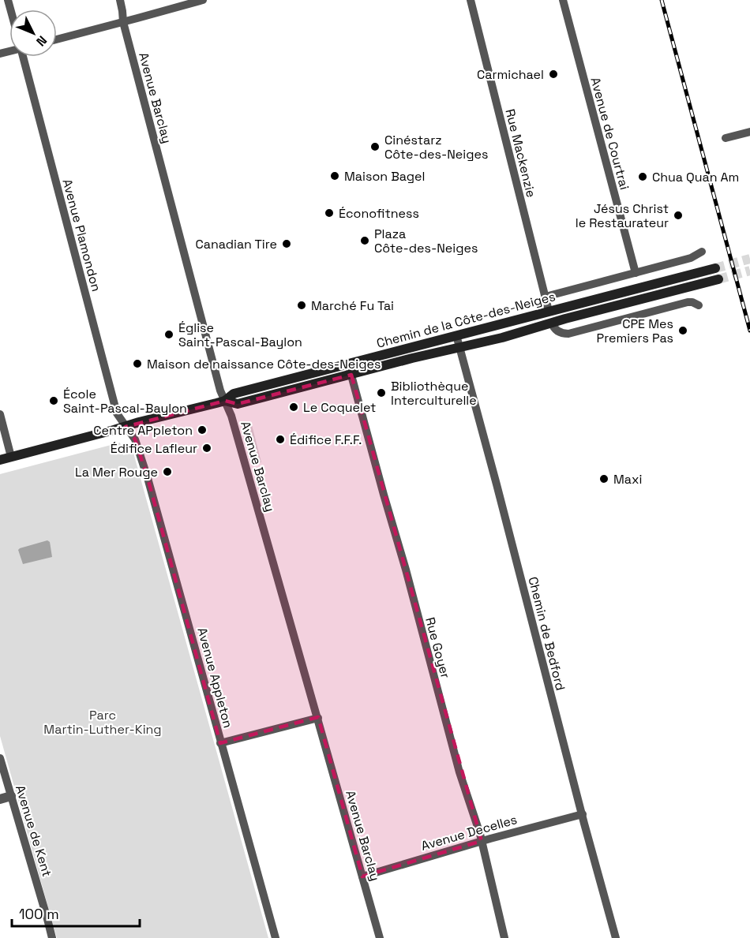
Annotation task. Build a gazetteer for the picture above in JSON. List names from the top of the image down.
{
  "streets": {
    "main road": ["Chemin de la Côte-des-Neiges"],
    "street": [
      "Avenue Barclay",
      "Avenue de Courtrai",
      "Rue Mackenzie",
      "Avenue Plamondon",
      "Chemin de Bedford",
      "Rue Goyer",
      "Avenue Appleton",
      "Avenue de Kent",
      "Avenue Decelles"
    ]
  },
  "crossings": [
    ["Avenue Barclay", "Chemin de la Côte-des-Neiges"],
    ["Avenue Barclay", "Avenue Decelles"],
    ["Avenue de Courtrai", "Chemin de la Côte-des-Neiges"],
    ["Rue Mackenzie", "Chemin de la Côte-des-Neiges"],
    ["Avenue Plamondon", "Chemin de la Côte-des-Neiges"],
    ["Avenue Plamondon", "Avenue Appleton"],
    ["Chemin de la Côte-des-Neiges", "Chemin de Bedford"],
    ["Chemin de la Côte-des-Neiges", "Rue Goyer"],
    ["Chemin de la Côte-des-Neiges", "Avenue Appleton"],
    ["Chemin de Bedford", "Avenue Decelles"],
    ["Rue Goyer", "Avenue Decelles"]
  ],
  "parks": ["Parc Martin-Luther-King"],
  "places": [
    "Carmichael",
    "Cinéstarz Côte-des-Neiges",
    "Maison Bagel",
    "Chua Quan Am",
    "Éconofitness",
    "Jésus Christ le Restaurateur",
    "Plaza Côte-des-Neiges",
    "Canadian Tire",
    "Marché Fu Tai",
    "CPE Mes Premiers Pas",
    "Église Saint-Pascal-Baylon",
    "Maison de naissance Côte-des-Neiges",
    "Bibliothèque Interculturelle",
    "École Saint-Pascal-Baylon",
    "Le Coquelet",
    "Centre APpleton",
    "Édifice F.F.F.",
    "Édifice Lafleur",
    "La Mer Rouge",
    "Maxi"
  ],
  "scale_bar": "100 m",
  "north": "bottom right"
}
